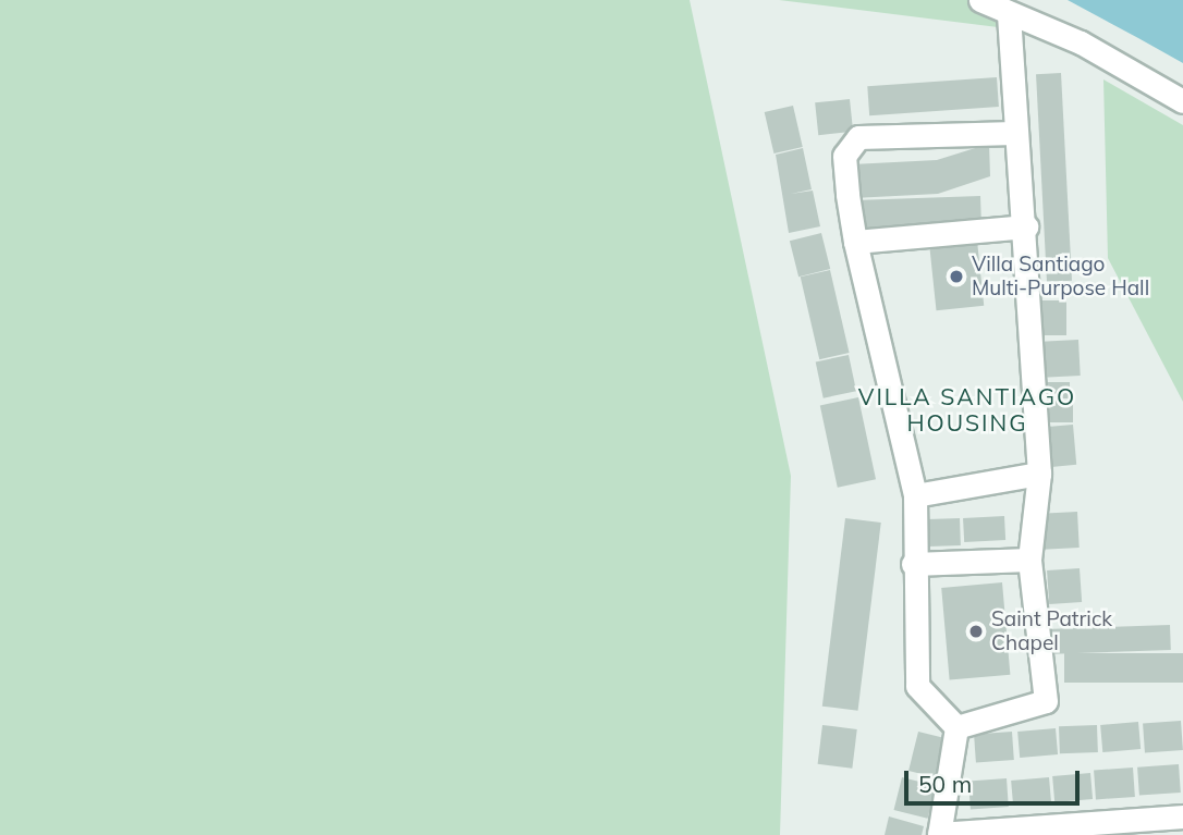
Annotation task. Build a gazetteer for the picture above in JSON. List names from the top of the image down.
{
  "districts": ["VILLA SANTIAGO HOUSING"],
  "places": ["Villa Santiago Multi-Purpose Hall", "Saint Patrick Chapel"],
  "scale_bar": "50 m"
}
